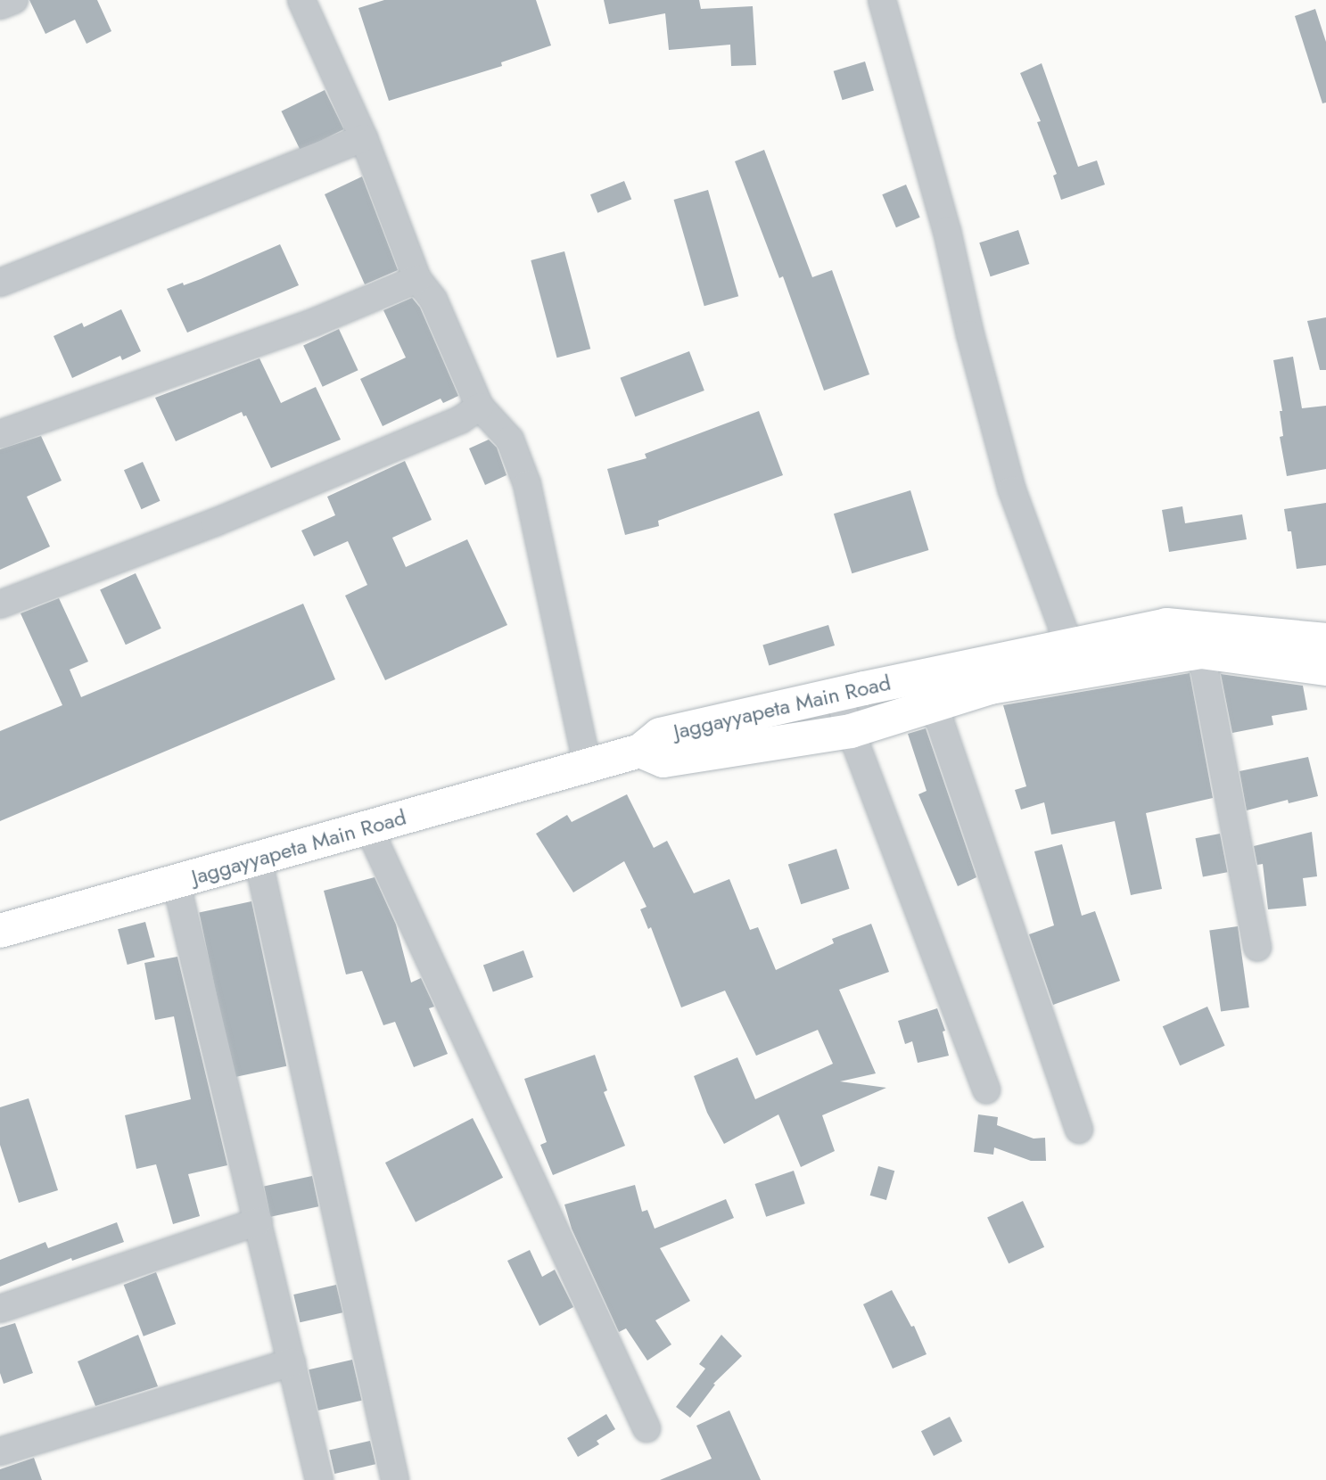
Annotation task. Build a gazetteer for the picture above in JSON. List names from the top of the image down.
{
  "streets": {
    "main road": ["Jaggayyapeta Main Road"]
  }
}
